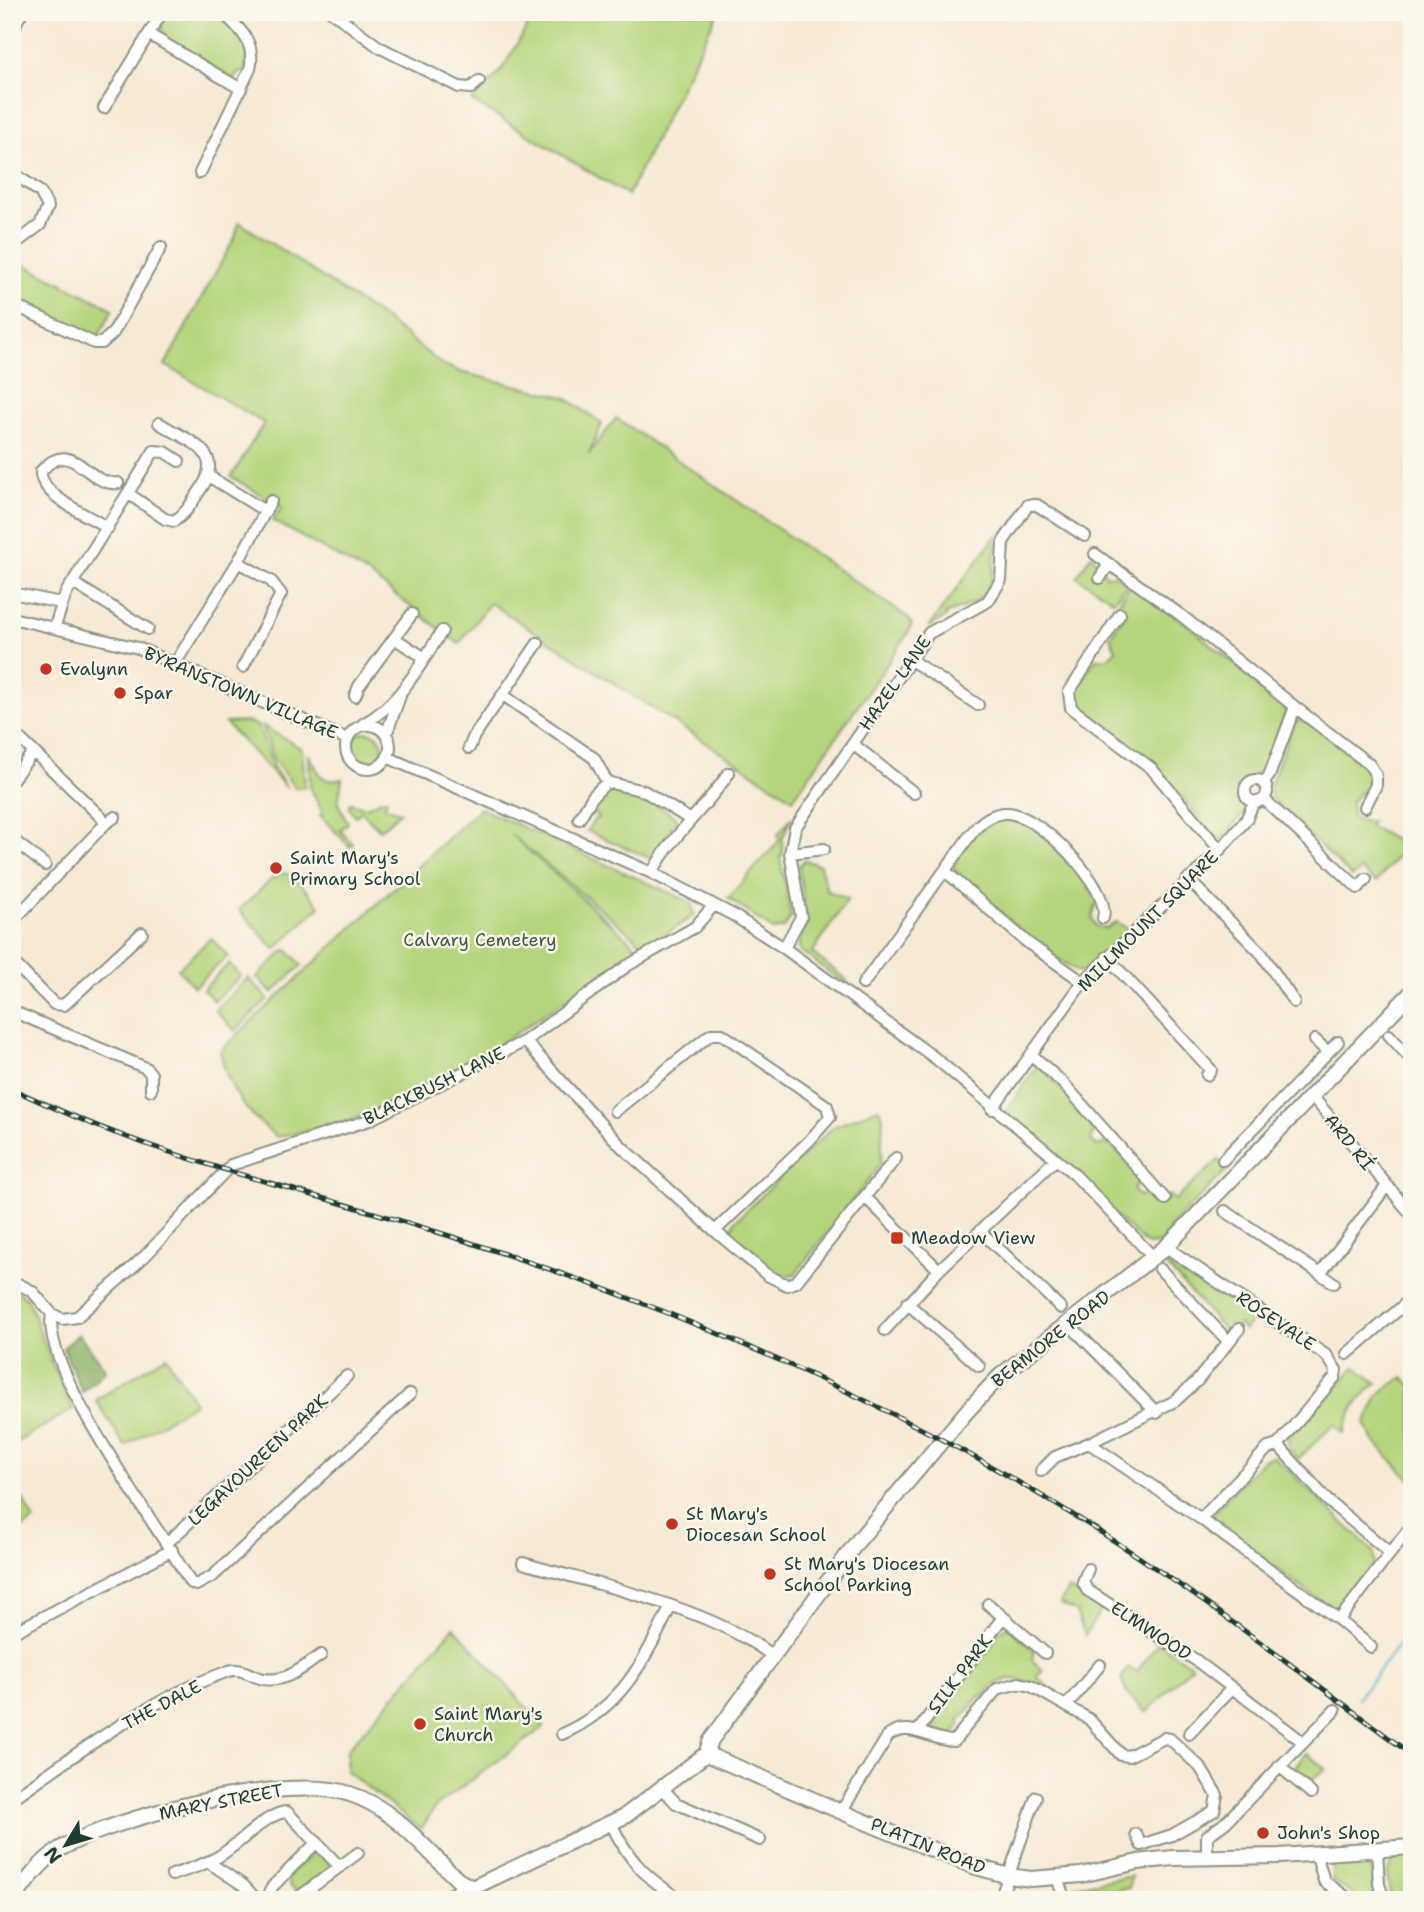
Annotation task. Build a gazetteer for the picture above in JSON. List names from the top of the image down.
{
  "streets": {
    "main road": ["BEAMORE ROAD", "MARY STREET", "PLATIN ROAD"],
    "street": [
      "HAZEL LANE",
      "BYRANSTOWN VILLAGE",
      "MILLMOUNT SQUARE",
      "BLACKBUSH LANE",
      "ARD RÍ",
      "ROSEVALE",
      "LEGAVOUREEN PARK",
      "ELMWOOD",
      "SILK PARK",
      "THE DALE"
    ]
  },
  "crossings": [
    ["ARD RÍ", "BEAMORE ROAD"],
    ["ROSEVALE", "BEAMORE ROAD"],
    ["BEAMORE ROAD", "PLATIN ROAD"],
    ["SILK PARK", "PLATIN ROAD"]
  ],
  "parks": ["Calvary Cemetery"],
  "places": {
    "other": [
      "Evalynn",
      "Spar",
      "Saint Mary's Primary School",
      "St Mary's Diocesan School",
      "St Mary's Diocesan School Parking",
      "Saint Mary's Church",
      "John's Shop"
    ],
    "transit": ["Meadow View"]
  },
  "north": "bottom left"
}
